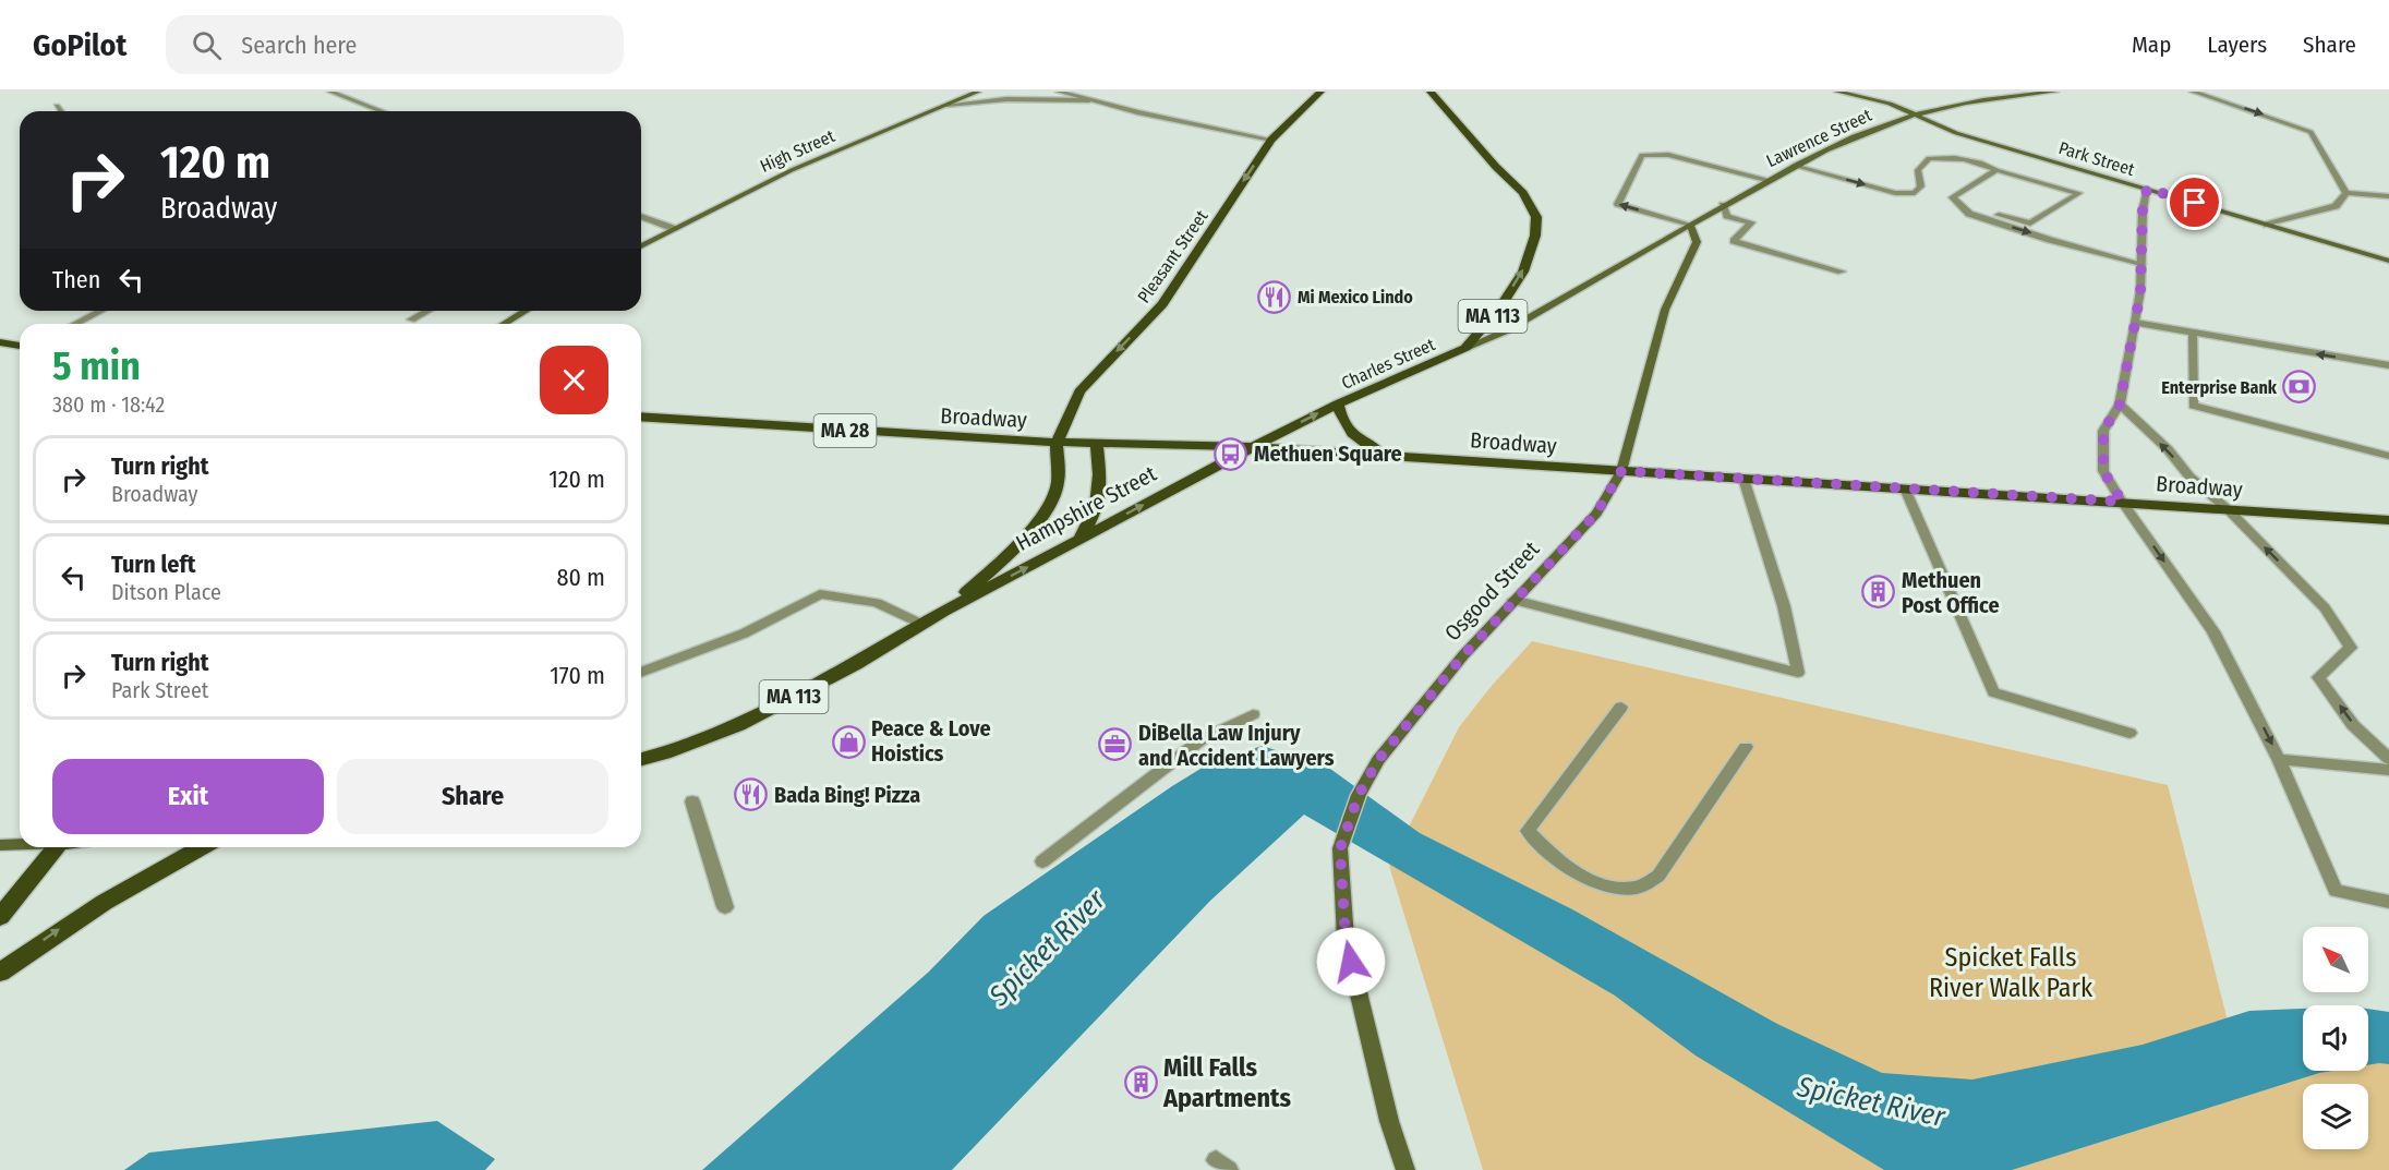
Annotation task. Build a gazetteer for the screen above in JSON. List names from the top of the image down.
{
  "streets": {
    "main road": [
      "Lawrence Street",
      "High Street",
      "Park Street",
      "Pleasant Street",
      "MA 113",
      "Charles Street",
      "Broadway",
      "MA 28",
      "Hampshire Street",
      "Osgood Street"
    ]
  },
  "crossings": [
    ["Lawrence Street", "Park Street"],
    ["Pleasant Street", "Broadway"],
    ["Pleasant Street", "Hampshire Street"],
    ["Charles Street", "Broadway"],
    ["Charles Street", "Hampshire Street"],
    ["Broadway", "Hampshire Street"],
    ["Broadway", "Osgood Street"]
  ],
  "one_way": ["Pleasant Street", "Hampshire Street"],
  "water": ["Spicket River"],
  "parks": ["Spicket Falls River Walk Park"],
  "places": {
    "restaurant": ["Mi Mexico Lindo", "Bada Bing! Pizza"],
    "bank": ["Enterprise Bank"],
    "bus stop": ["Methuen Square"],
    "building": ["Methuen Post Office", "Mill Falls Apartments"],
    "shop": ["Peace & Love Hoistics"],
    "office": ["DiBella Law Injury and Accident Lawyers"]
  },
  "north": "top left",
  "page": {
    "header": "GoPilot",
    "search": "Search here",
    "nav": ["Map", "Layers", "Share"],
    "turn": ["120 m", "Broadway"],
    "then": "Then",
    "heading": ["5 min", "380 m · 18:42"],
    "list": [
      {
        "name": "Turn right",
        "note": "Broadway",
        "value": "120 m"
      },
      {
        "name": "Turn left",
        "note": "Ditson Place",
        "value": "80 m"
      },
      {
        "name": "Turn right",
        "note": "Park Street",
        "value": "170 m"
      }
    ],
    "buttons": ["Exit", "Share"]
  }
}
